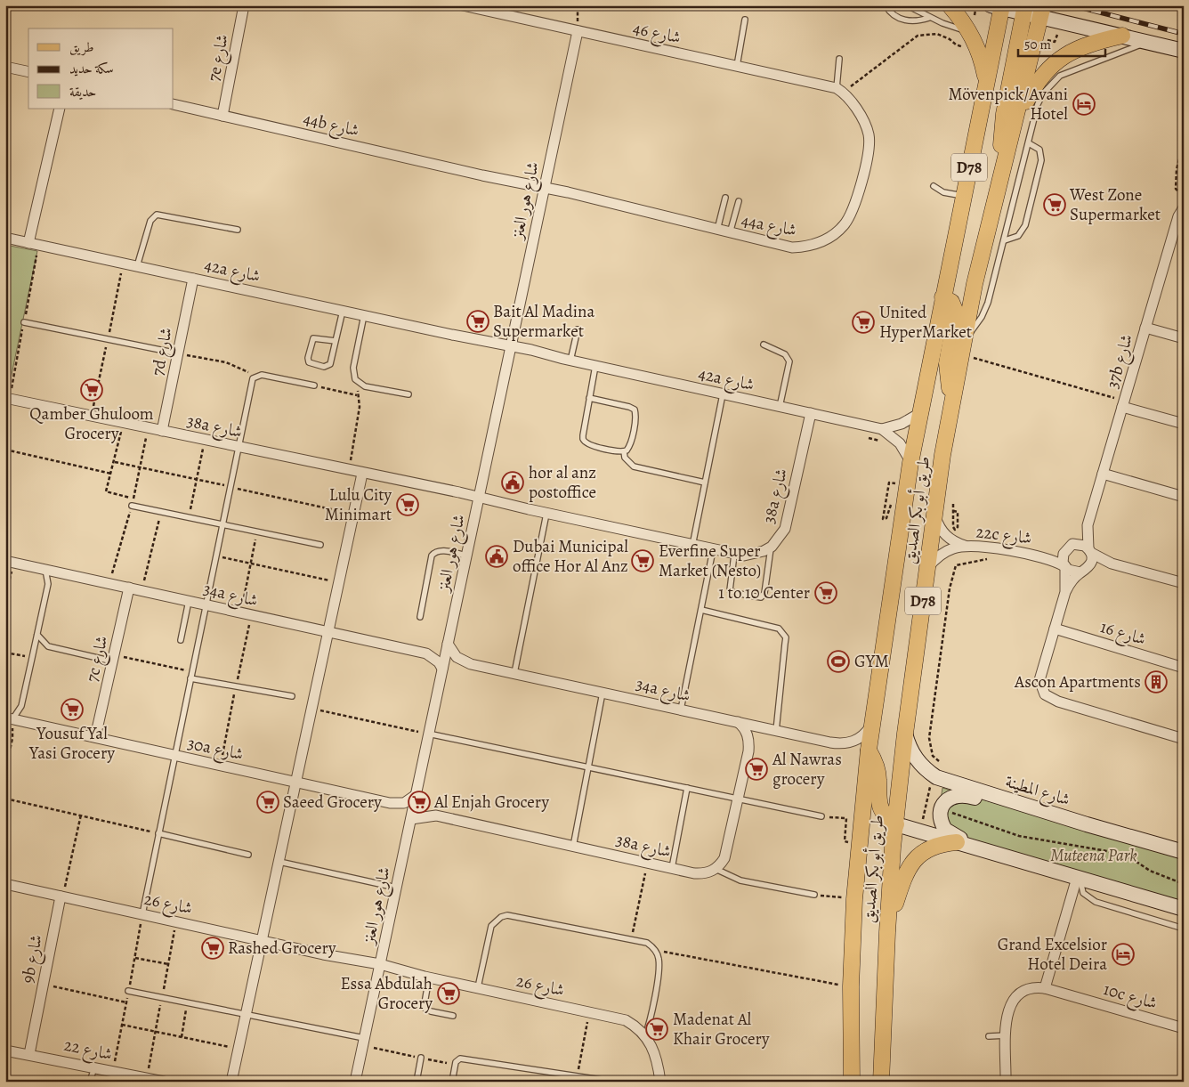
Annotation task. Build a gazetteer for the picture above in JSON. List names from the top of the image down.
{
  "streets": {
    "main road": ["D78", "طريق أبو بكر الصديق"],
    "street": [
      "شارع 46",
      "7e شارع",
      "44b شارع",
      "شارع هور العنز",
      "44a شارع",
      "42a شارع",
      "7d شارع",
      "37b شارع",
      "38a شارع",
      "22c شارع",
      "34a شارع",
      "شارع 16",
      "7c شارع",
      "30a شارع",
      "شارع المطينة",
      "شارع 26",
      "9b شارع",
      "10c شارع",
      "شارع 22"
    ]
  },
  "crossings": [
    ["شارع 46", "شارع هور العنز"],
    ["شارع 46", "44a شارع"],
    ["7e شارع", "44b شارع"],
    ["44b شارع", "شارع هور العنز"],
    ["44b شارع", "44a شارع"],
    ["شارع هور العنز", "44a شارع"],
    ["شارع هور العنز", "42a شارع"],
    ["شارع هور العنز", "38a شارع"],
    ["شارع هور العنز", "34a شارع"],
    ["شارع هور العنز", "30a شارع"],
    ["شارع هور العنز", "شارع 26"],
    ["42a شارع", "7d شارع"],
    ["42a شارع", "38a شارع"],
    ["42a شارع", "طريق أبو بكر الصديق"],
    ["7d شارع", "38a شارع"],
    ["37b شارع", "22c شارع"],
    ["طريق أبو بكر الصديق", "22c شارع"],
    ["طريق أبو بكر الصديق", "34a شارع"],
    ["طريق أبو بكر الصديق", "شارع المطينة"],
    ["34a شارع", "7c شارع"],
    ["7c شارع", "30a شارع"],
    ["شارع 26", "9b شارع"],
    ["9b شارع", "شارع 22"]
  ],
  "parks": ["Muteena Park"],
  "places": {
    "hotel": ["Mövenpick/Avani Hotel", "Grand Excelsior Hotel Deira"],
    "supermarket": [
      "West Zone Supermarket",
      "Bait Al Madina Supermarket",
      "United HyperMarket",
      "Qamber Ghuloom Grocery",
      "Lulu City Minimart",
      "Everfine Super Market (Nesto)",
      "1 to 10 Center",
      "Yousuf Yal Yasi Grocery",
      "Al Nawras grocery",
      "Saeed Grocery",
      "Al Enjah Grocery",
      "Rashed Grocery",
      "Essa Abdulah Grocery",
      "Madenat Al Khair Grocery"
    ],
    "public building": ["hor al anz postoffice", "Dubai Municipal office Hor Al Anz"],
    "sports": ["GYM"],
    "building": ["Ascon Apartments"]
  },
  "legend": ["طريق", "سكة حديد", "حديقة"],
  "scale_bar": "50 m"
}
